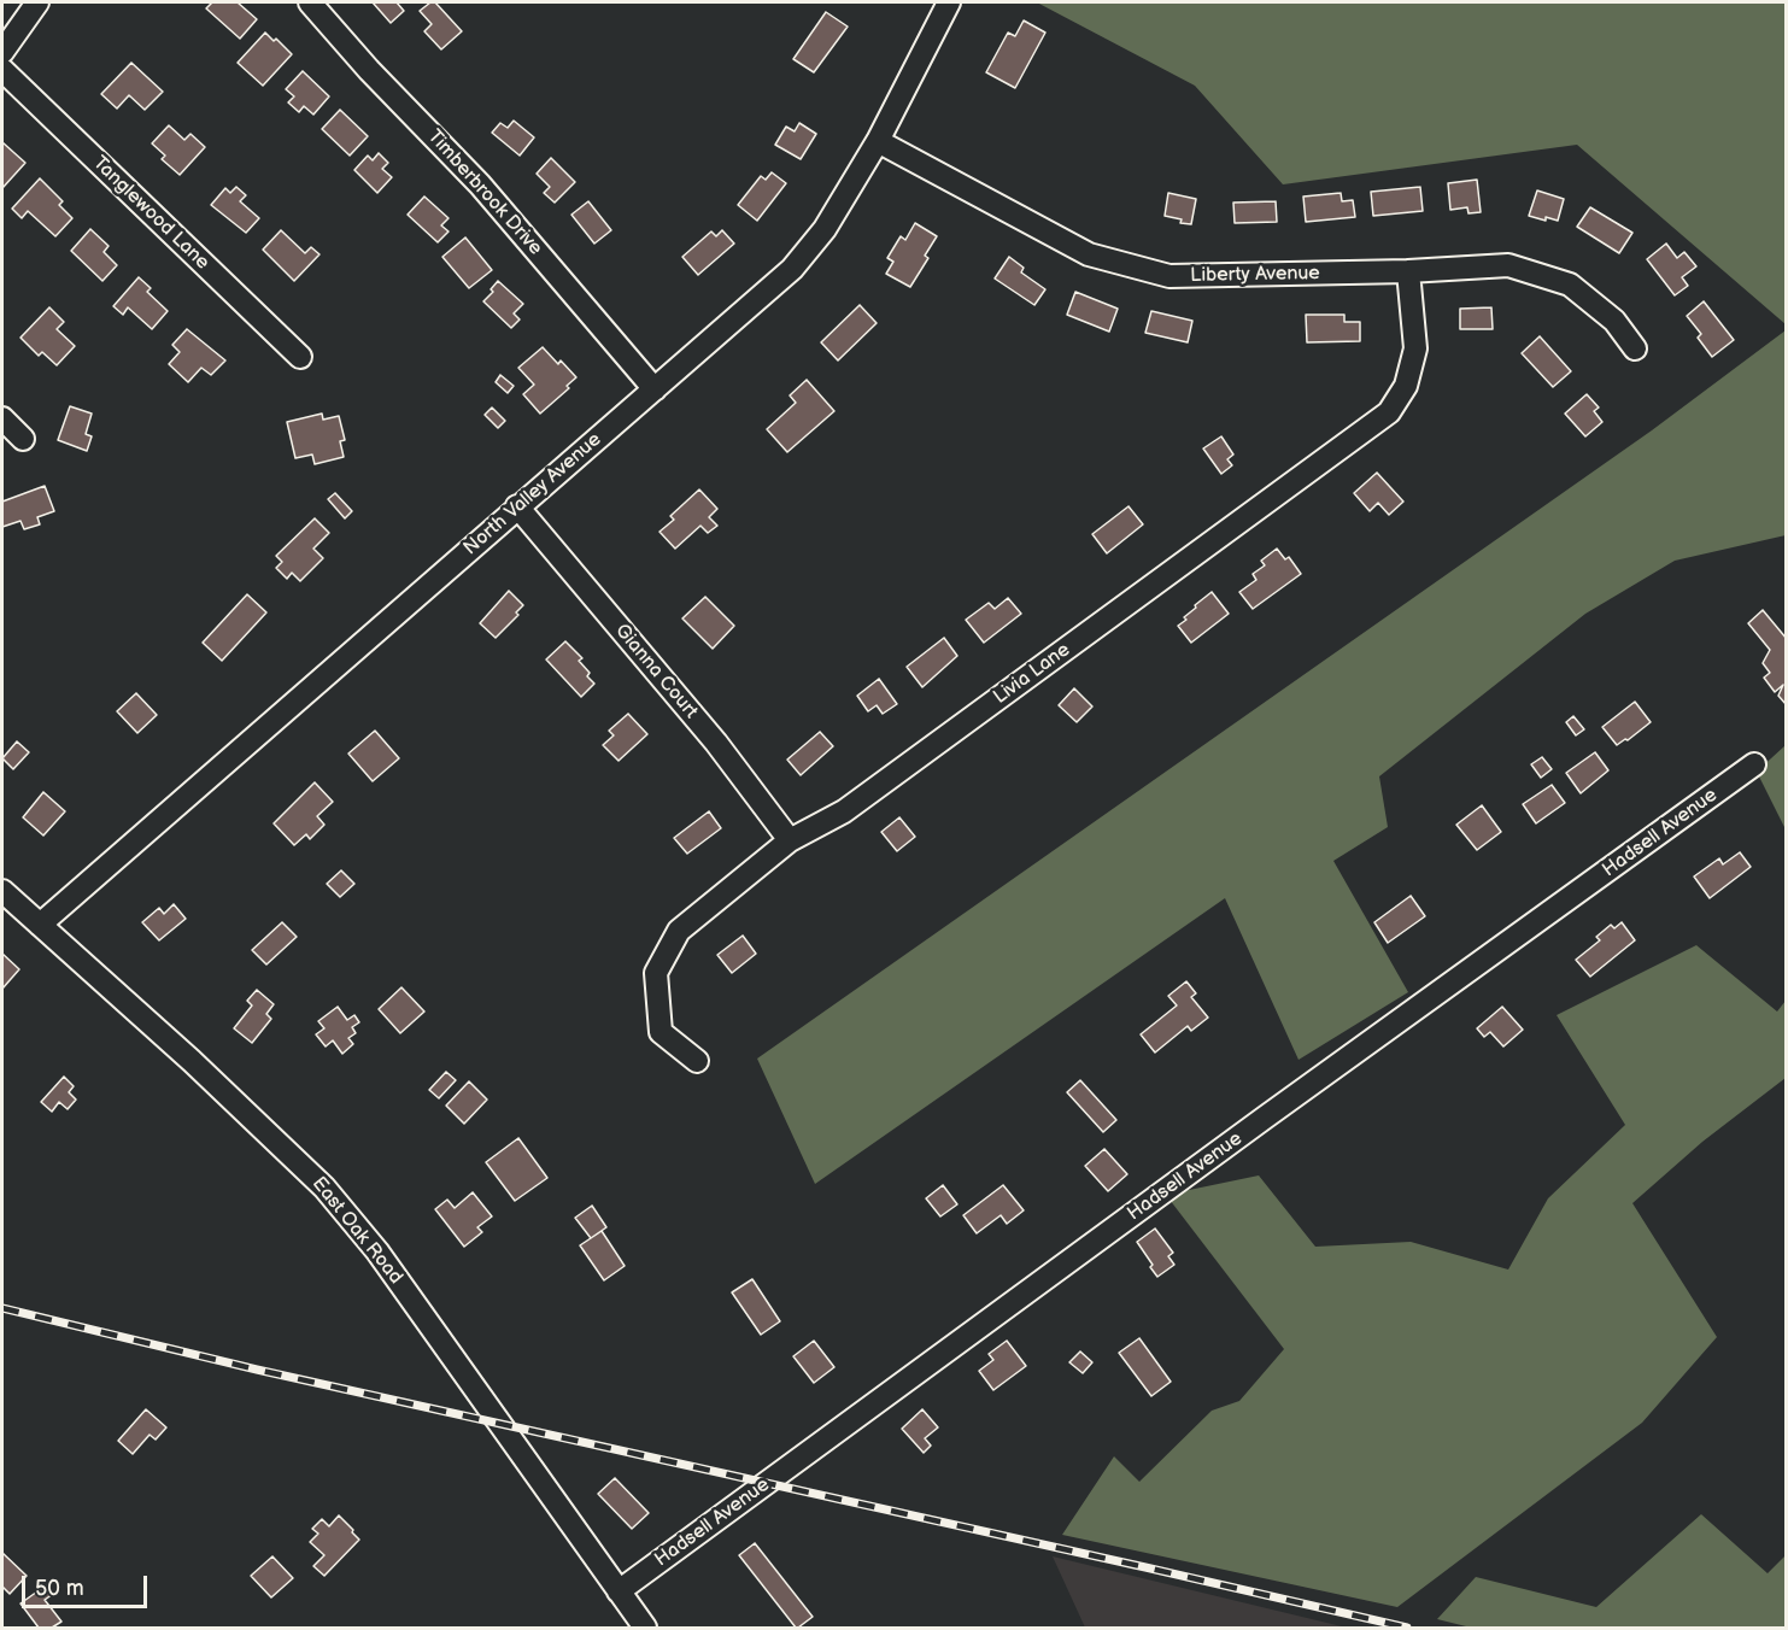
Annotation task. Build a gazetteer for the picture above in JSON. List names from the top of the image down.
{
  "streets": {
    "street": [
      "Timberbrook Drive",
      "Tanglewood Lane",
      "Liberty Avenue",
      "North Valley Avenue",
      "Gianna Court",
      "Livia Lane",
      "Hadsell Avenue",
      "East Oak Road"
    ]
  },
  "crossings": [
    ["Timberbrook Drive", "North Valley Avenue"],
    ["Liberty Avenue", "North Valley Avenue"],
    ["Liberty Avenue", "Livia Lane"],
    ["North Valley Avenue", "Gianna Court"],
    ["North Valley Avenue", "East Oak Road"],
    ["Gianna Court", "Livia Lane"],
    ["Hadsell Avenue", "East Oak Road"]
  ],
  "scale_bar": "50 m"
}
